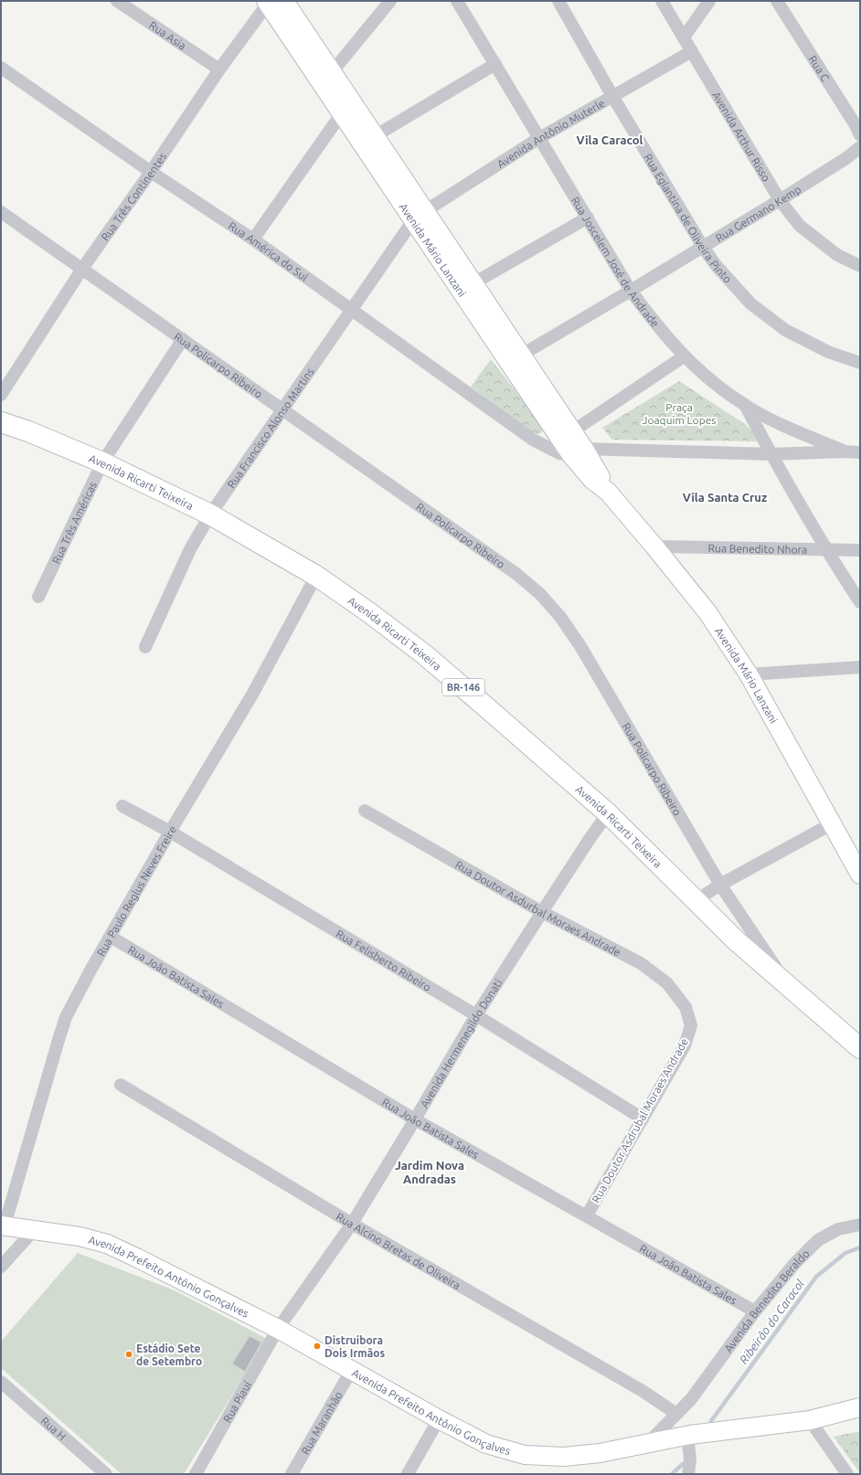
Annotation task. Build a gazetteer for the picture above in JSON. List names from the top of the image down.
{
  "streets": {
    "main road": ["Avenida Ricarti Teixeira", "BR-146"],
    "street": [
      "Rua Asia",
      "Rua C",
      "Avenida Antônio Muterle",
      "Avenida Arthur Risso",
      "Rua Três Continentes",
      "Rua Germano Kemp",
      "Rua Eglantina de Oliveira Pinto",
      "Avenida Mário Lanzani",
      "Rua América do Sul",
      "Rua Joscelem José de Andrade",
      "Rua Policarpo Ribeiro",
      "Rua Francisco Alonso Martins",
      "Rua Três Américas",
      "Rua Benedito Nhora",
      "Rua Paulo Reglus Neves Freire",
      "Rua Doutor Asdurbal Moraes Andrade",
      "Rua Felisberto Ribeiro",
      "Rua João Batista Sales",
      "Avenida Hermenegildo Donati",
      "Rua Doutor Asdrubal Moraes Andrade",
      "Rua Alcino Bretas de Oliveira",
      "Avenida Prefeito Antônio Gonçalves",
      "Avenida Benedito Beraldo",
      "Rua Piauí",
      "Rua Maranhão",
      "Rua H"
    ]
  },
  "crossings": [
    ["Rua Asia", "Rua Três Continentes"],
    ["Avenida Antônio Muterle", "Avenida Arthur Risso"],
    ["Avenida Antônio Muterle", "Rua Eglantina de Oliveira Pinto"],
    ["Avenida Antônio Muterle", "Avenida Mário Lanzani"],
    ["Avenida Antônio Muterle", "Rua Joscelem José de Andrade"],
    ["Avenida Antônio Muterle", "Rua Francisco Alonso Martins"],
    ["Avenida Arthur Risso", "Rua Germano Kemp"],
    ["Rua Três Continentes", "Avenida Mário Lanzani"],
    ["Rua Três Continentes", "Rua América do Sul"],
    ["Rua Três Continentes", "Rua Policarpo Ribeiro"],
    ["Rua Germano Kemp", "Rua Eglantina de Oliveira Pinto"],
    ["Rua Germano Kemp", "Avenida Mário Lanzani"],
    ["Rua Germano Kemp", "Rua Joscelem José de Andrade"],
    ["Avenida Mário Lanzani", "Rua América do Sul"],
    ["Avenida Mário Lanzani", "Rua Francisco Alonso Martins"],
    ["Avenida Mário Lanzani", "Rua Benedito Nhora"],
    ["Rua América do Sul", "Rua Francisco Alonso Martins"],
    ["Rua Policarpo Ribeiro", "Rua Francisco Alonso Martins"],
    ["Rua Policarpo Ribeiro", "Avenida Ricarti Teixeira"],
    ["Rua Policarpo Ribeiro", "Rua Três Américas"],
    ["Rua Francisco Alonso Martins", "Avenida Ricarti Teixeira"],
    ["Avenida Ricarti Teixeira", "Rua Três Américas"],
    ["Avenida Ricarti Teixeira", "Rua Paulo Reglus Neves Freire"],
    ["Avenida Ricarti Teixeira", "Avenida Hermenegildo Donati"],
    ["Rua Paulo Reglus Neves Freire", "Rua Felisberto Ribeiro"],
    ["Rua Paulo Reglus Neves Freire", "Rua João Batista Sales"],
    ["Rua Paulo Reglus Neves Freire", "Avenida Prefeito Antônio Gonçalves"],
    ["Rua Doutor Asdurbal Moraes Andrade", "Avenida Hermenegildo Donati"],
    ["Rua Doutor Asdurbal Moraes Andrade", "Rua Doutor Asdrubal Moraes Andrade"],
    ["Rua Felisberto Ribeiro", "Avenida Hermenegildo Donati"],
    ["Rua Felisberto Ribeiro", "Rua Doutor Asdrubal Moraes Andrade"],
    ["Rua João Batista Sales", "Avenida Hermenegildo Donati"],
    ["Rua João Batista Sales", "Rua Doutor Asdrubal Moraes Andrade"],
    ["Rua João Batista Sales", "Avenida Benedito Beraldo"],
    ["Avenida Hermenegildo Donati", "Rua Alcino Bretas de Oliveira"],
    ["Avenida Hermenegildo Donati", "Avenida Prefeito Antônio Gonçalves"],
    ["Avenida Hermenegildo Donati", "Rua Piauí"],
    ["Rua Alcino Bretas de Oliveira", "Avenida Benedito Beraldo"],
    ["Avenida Prefeito Antônio Gonçalves", "Avenida Benedito Beraldo"],
    ["Avenida Prefeito Antônio Gonçalves", "Rua Piauí"],
    ["Avenida Prefeito Antônio Gonçalves", "Rua Maranhão"]
  ],
  "districts": ["Vila Caracol", "Vila Santa Cruz", "Jardim Nova Andradas"],
  "water": ["Ribeirão do Caracol"],
  "parks": ["Praça Joaquim Lopes"],
  "places": ["Distruibora Dois Irmãos", "Estádio Sete de Setembro"]
}
